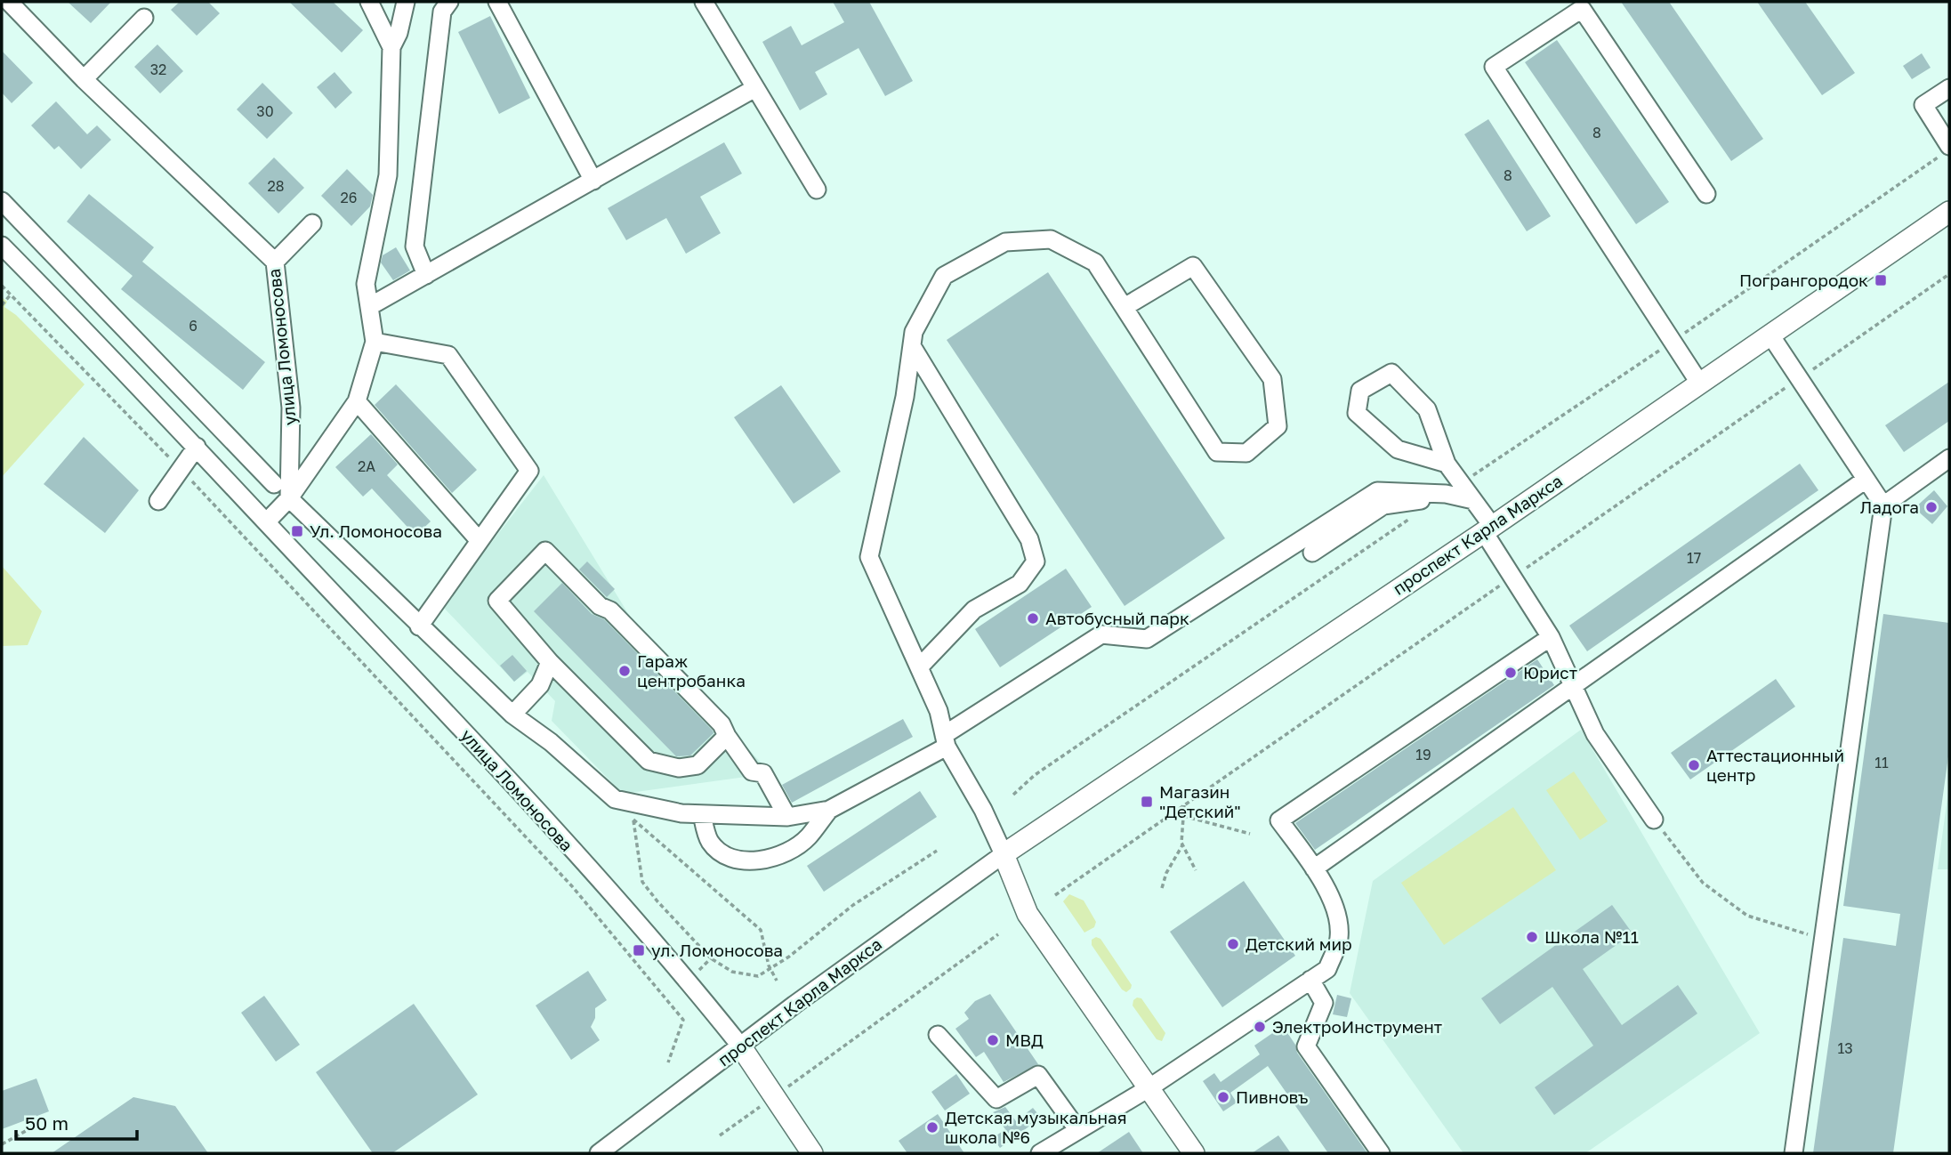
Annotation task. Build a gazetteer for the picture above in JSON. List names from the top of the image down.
{
  "streets": {
    "main road": ["проспект Карла Маркса"],
    "street": ["улица Ломоносова"]
  },
  "crossings": [
    ["улица Ломоносова", "проспект Карла Маркса"]
  ],
  "places": {
    "transit": [
      "Погрангородок",
      "Ул. Ломоносова",
      "Магазин \"Детский\"",
      "ул. Ломоносова"
    ],
    "other": [
      "Ладога",
      "Автобусный парк",
      "Гараж центробанка",
      "Юрист",
      "Аттестационный центр",
      "Школа №11",
      "Детский мир",
      "ЭлектроИнструмент",
      "МВД",
      "Пивновъ",
      "Детская музыкальная школа №6"
    ]
  },
  "house_numbers": [
    "32",
    "30",
    "8",
    "8",
    "28",
    "26",
    "6",
    "2А",
    "17",
    "19",
    "11",
    "13"
  ],
  "scale_bar": "50 m"
}
